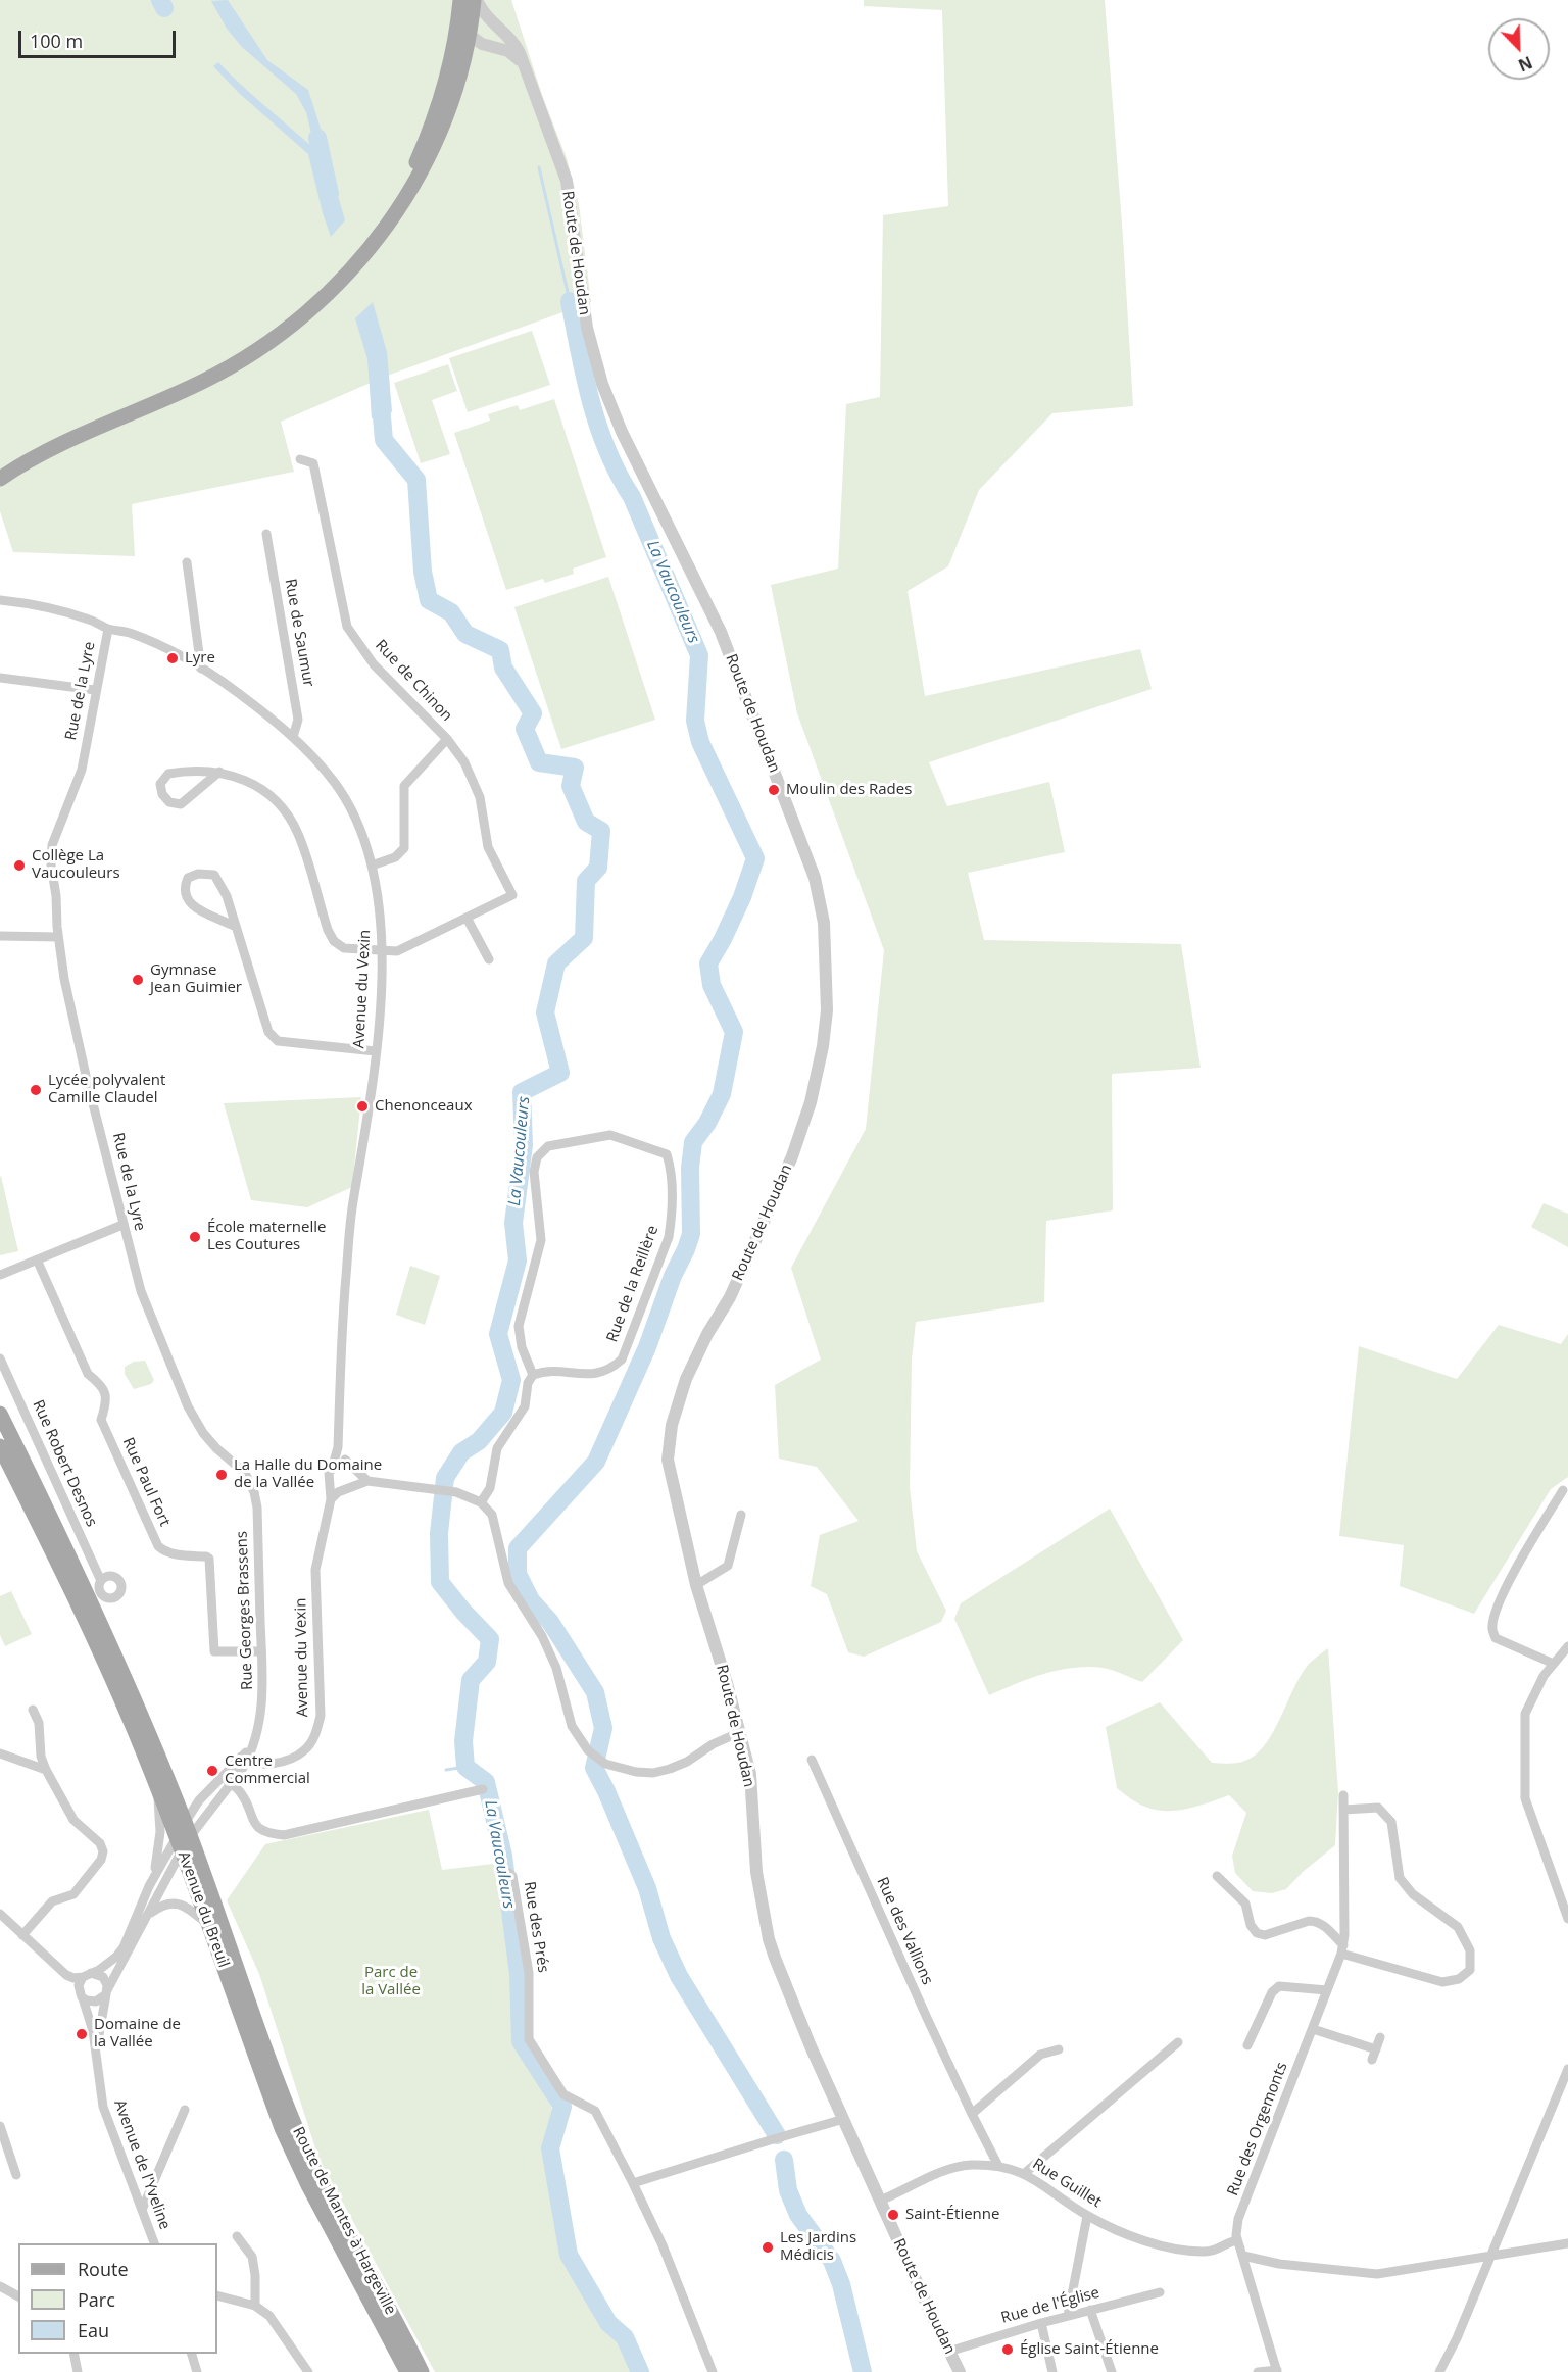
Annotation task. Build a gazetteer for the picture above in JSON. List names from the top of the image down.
{
  "streets": {
    "main road": ["Route de Houdan", "Avenue du Breuil", "Route de Mantes à Hargeville"],
    "street": [
      "Rue de Saumur",
      "Rue de Chinon",
      "Rue de la Lyre",
      "Avenue du Vexin",
      "Rue de la Reillère",
      "Rue Robert Desnos",
      "Rue Paul Fort",
      "Rue Georges Brassens",
      "Rue des Prés",
      "Rue des Vallions",
      "Rue des Orgemonts",
      "Avenue de l'Yveline",
      "Rue Guillet",
      "Rue de l'Église"
    ]
  },
  "crossings": [
    ["Route de Houdan", "Rue Guillet"],
    ["Route de Houdan", "Rue de l'Église"],
    ["Rue de Saumur", "Avenue du Vexin"],
    ["Rue de Chinon", "Avenue du Vexin"],
    ["Rue de la Lyre", "Avenue du Vexin"],
    ["Rue de la Lyre", "Rue Georges Brassens"],
    ["Avenue du Vexin", "Rue Georges Brassens"],
    ["Rue Paul Fort", "Rue Georges Brassens"],
    ["Avenue du Breuil", "Avenue de l'Yveline"],
    ["Avenue du Breuil", "Route de Mantes à Hargeville"],
    ["Rue des Vallions", "Rue Guillet"],
    ["Rue des Orgemonts", "Rue Guillet"],
    ["Avenue de l'Yveline", "Route de Mantes à Hargeville"]
  ],
  "water": ["La Vaucouleurs"],
  "parks": ["Parc de la Vallée"],
  "places": [
    "Lyre",
    "Moulin des Rades",
    "Collège La Vaucouleurs",
    "Gymnase Jean Guimier",
    "Lycée polyvalent Camille Claudel",
    "Chenonceaux",
    "École maternelle Les Coutures",
    "La Halle du Domaine de la Vallée",
    "Centre Commercial",
    "Domaine de la Vallée",
    "Saint-Étienne",
    "Les Jardins Médicis",
    "Église Saint-Étienne"
  ],
  "legend": ["Route", "Parc", "Eau"],
  "scale_bar": "100 m",
  "north": "bottom right"
}
